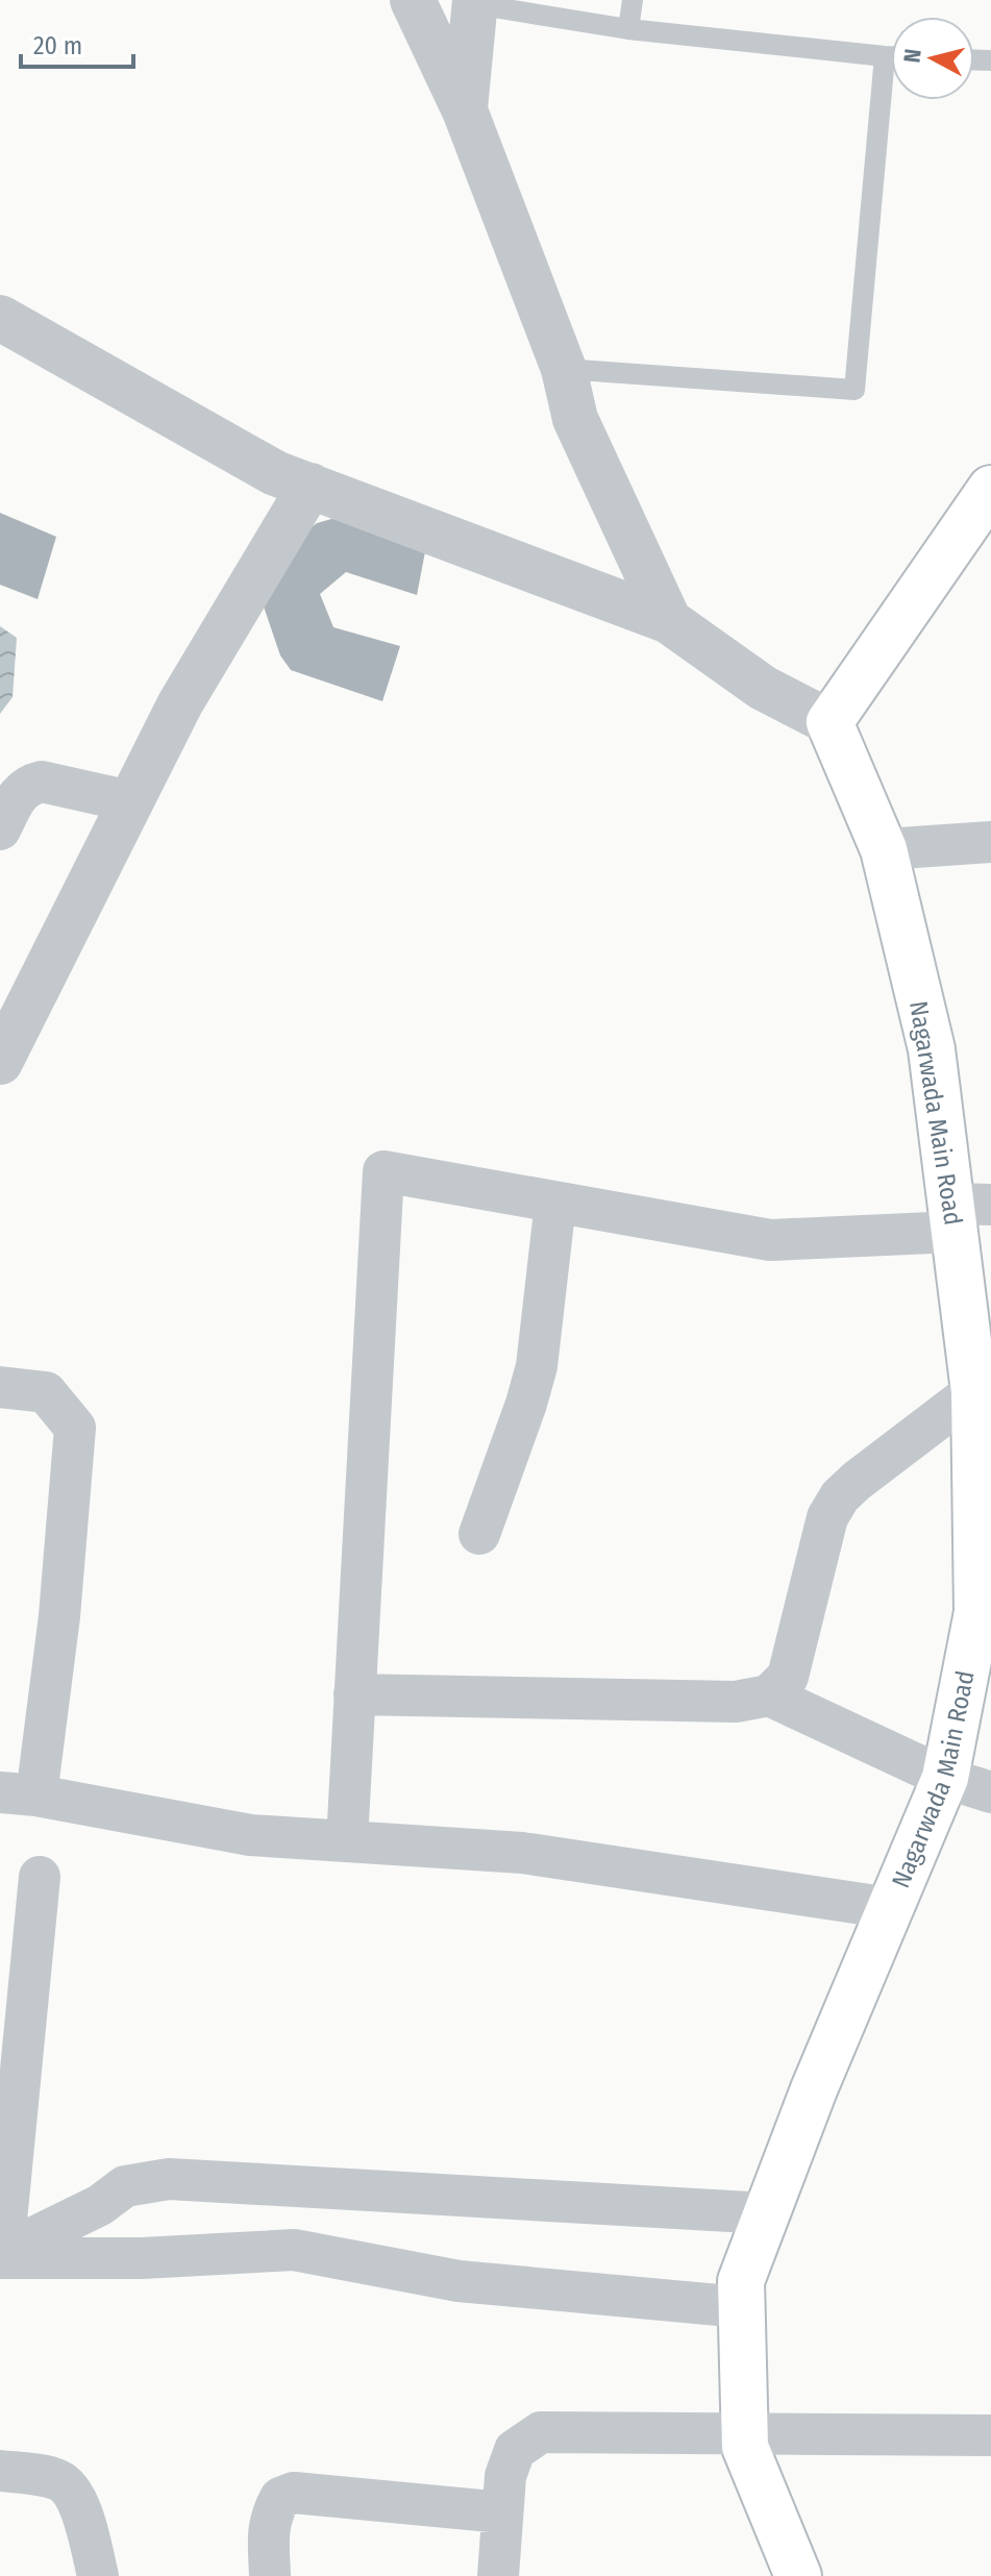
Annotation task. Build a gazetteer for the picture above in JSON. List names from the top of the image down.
{
  "streets": {
    "main road": ["Nagarwada Main Road"]
  },
  "scale_bar": "20 m",
  "north": "left"
}
